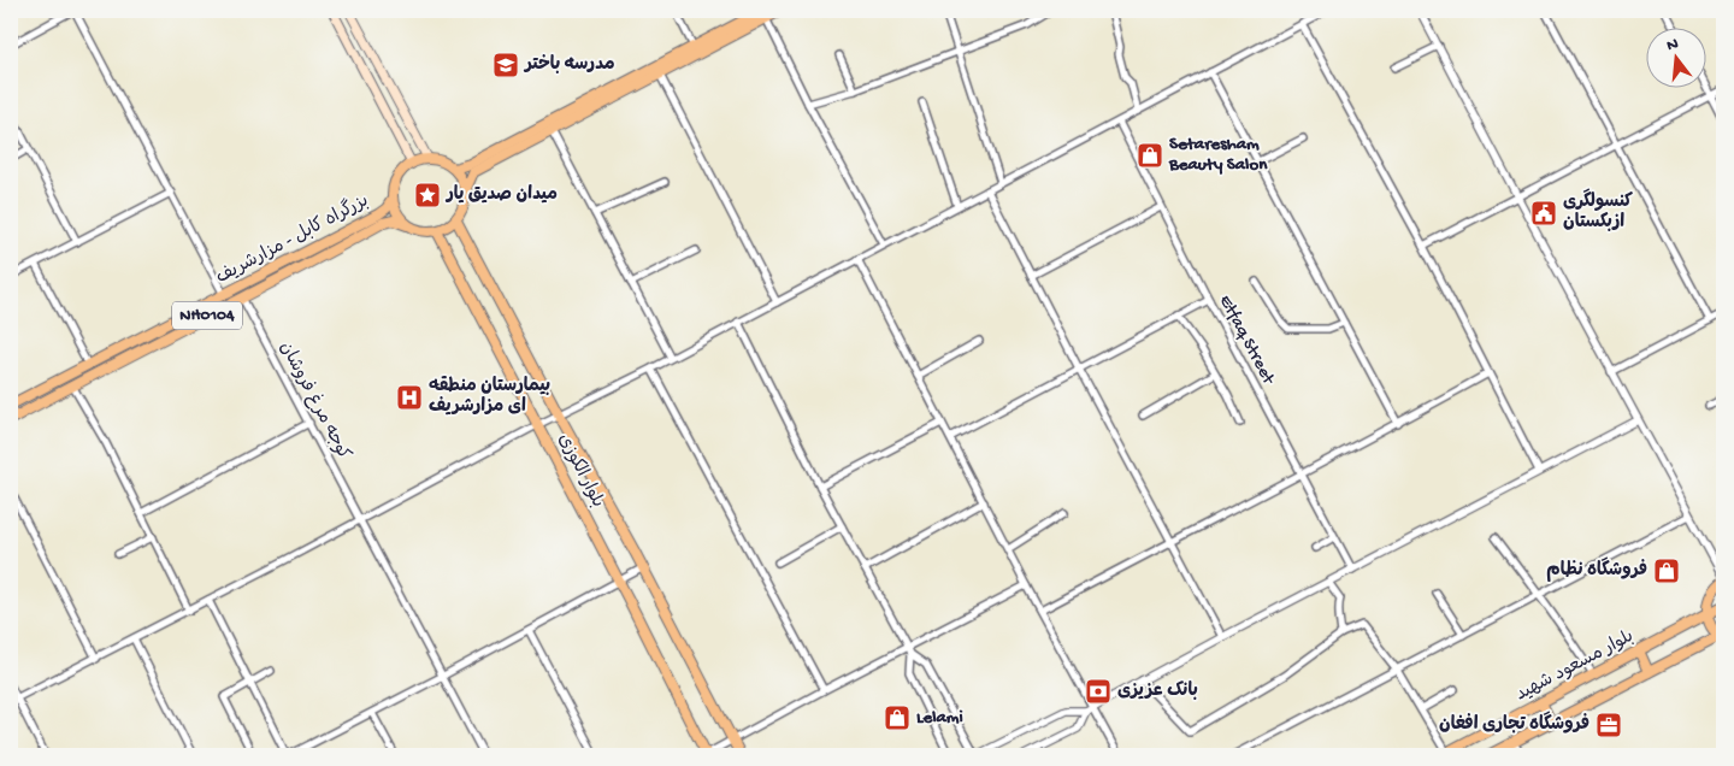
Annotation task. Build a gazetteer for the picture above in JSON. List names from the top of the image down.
{
  "streets": {
    "main road": [
      "بزرگراه کابل - مزارشریف",
      "NH0104",
      "بلوار الکوزی",
      "بلوار مسعود شهید"
    ],
    "street": ["Etfaq Street", "كوجه مرغ فروشان"]
  },
  "crossings": [
    ["بزرگراه کابل - مزارشریف", "NH0104"],
    ["بزرگراه کابل - مزارشریف", "كوجه مرغ فروشان"],
    ["بزرگراه کابل - مزارشریف", "بلوار الکوزی"],
    ["NH0104", "بلوار الکوزی"]
  ],
  "places": {
    "school or university": ["مدرسه باختر"],
    "shop": ["Setaresham Beauty Salon", "فروشگاه نظام", "Lelami"],
    "place": ["میدان صدیق یار"],
    "public building": ["کنسولگری ازبکستان"],
    "hospital": ["بیمارستان منطقه ای مزارشریف"],
    "bank": ["بانک عزیزی"],
    "office": ["فروشگاه تجاری افغان"]
  },
  "north": "top"
}
